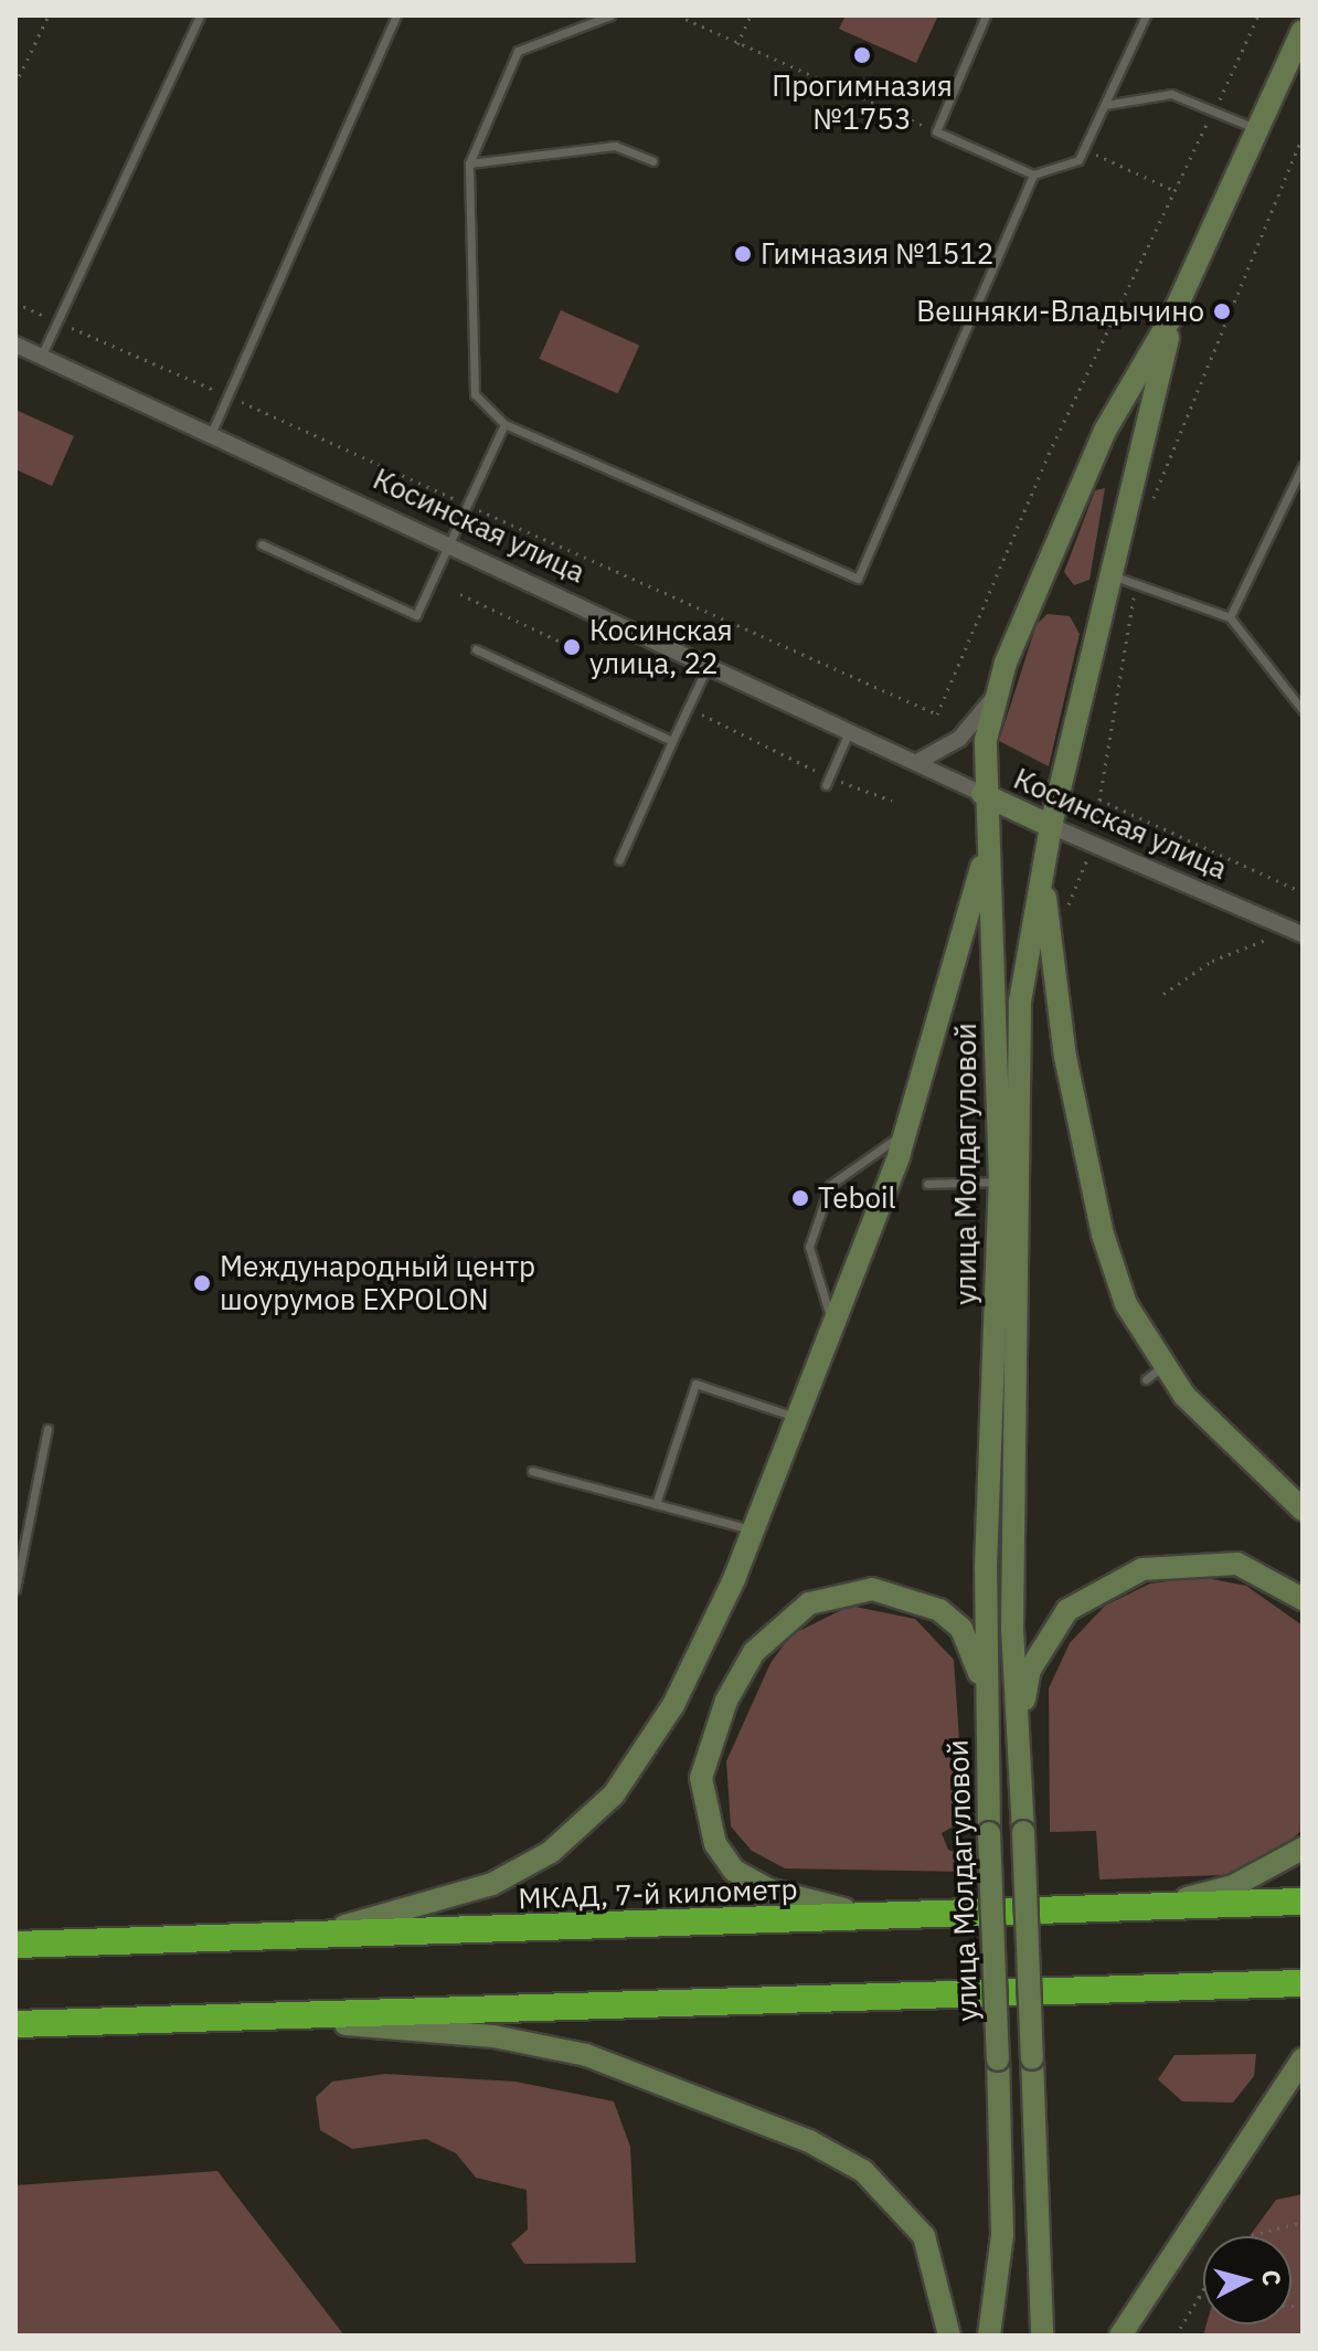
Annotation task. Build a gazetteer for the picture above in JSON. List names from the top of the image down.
{
  "streets": {
    "highway": ["МКАД, 7-й километр"],
    "main road": ["Косинская улица", "улица Молдагуловой"]
  },
  "crossings": [
    ["Косинская улица", "улица Молдагуловой"]
  ],
  "places": [
    "Прогимназия №1753",
    "Гимназия №1512",
    "Вешняки-Владычино",
    "Косинская улица, 22",
    "Teboil",
    "Международный центр шоурумов EXPOLON"
  ],
  "north": "right"
}
